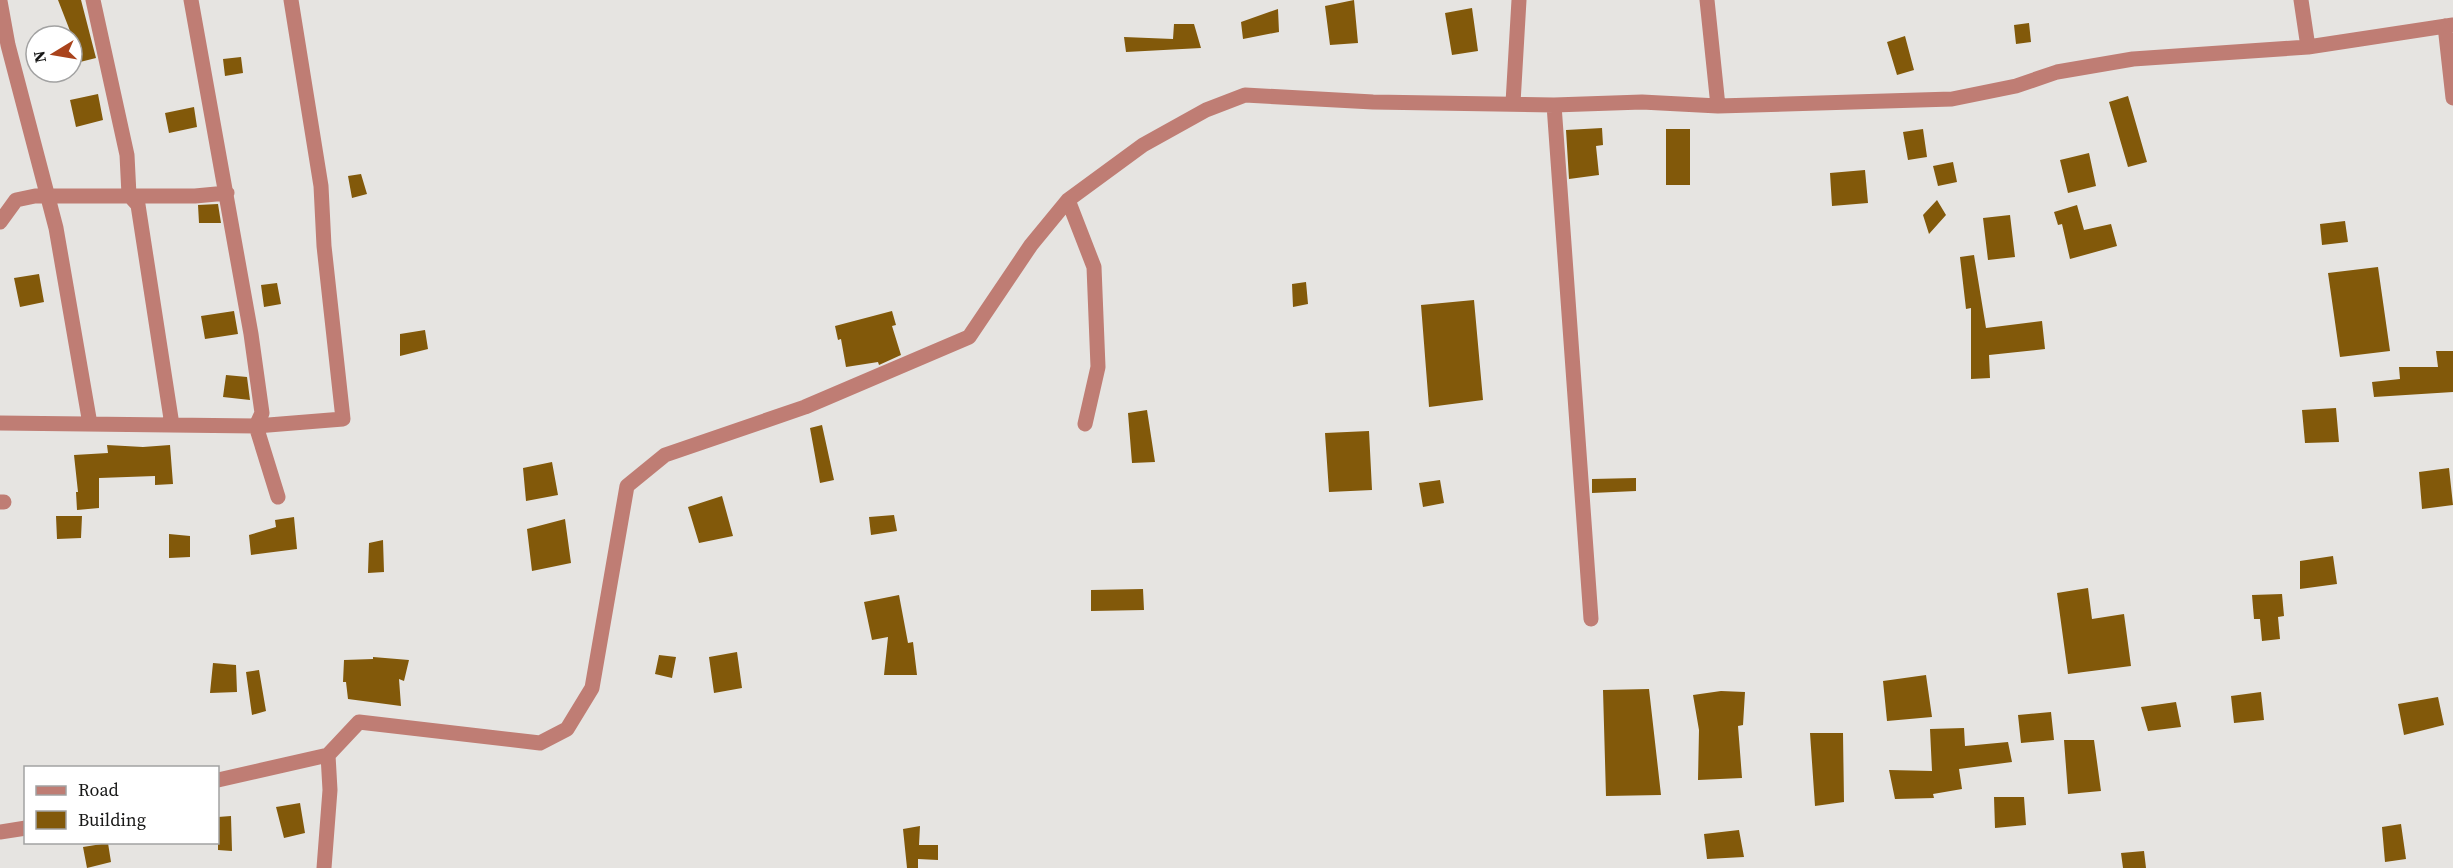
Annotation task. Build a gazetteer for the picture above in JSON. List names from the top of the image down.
{
  "legend": ["Road", "Building"],
  "north": "left"
}
